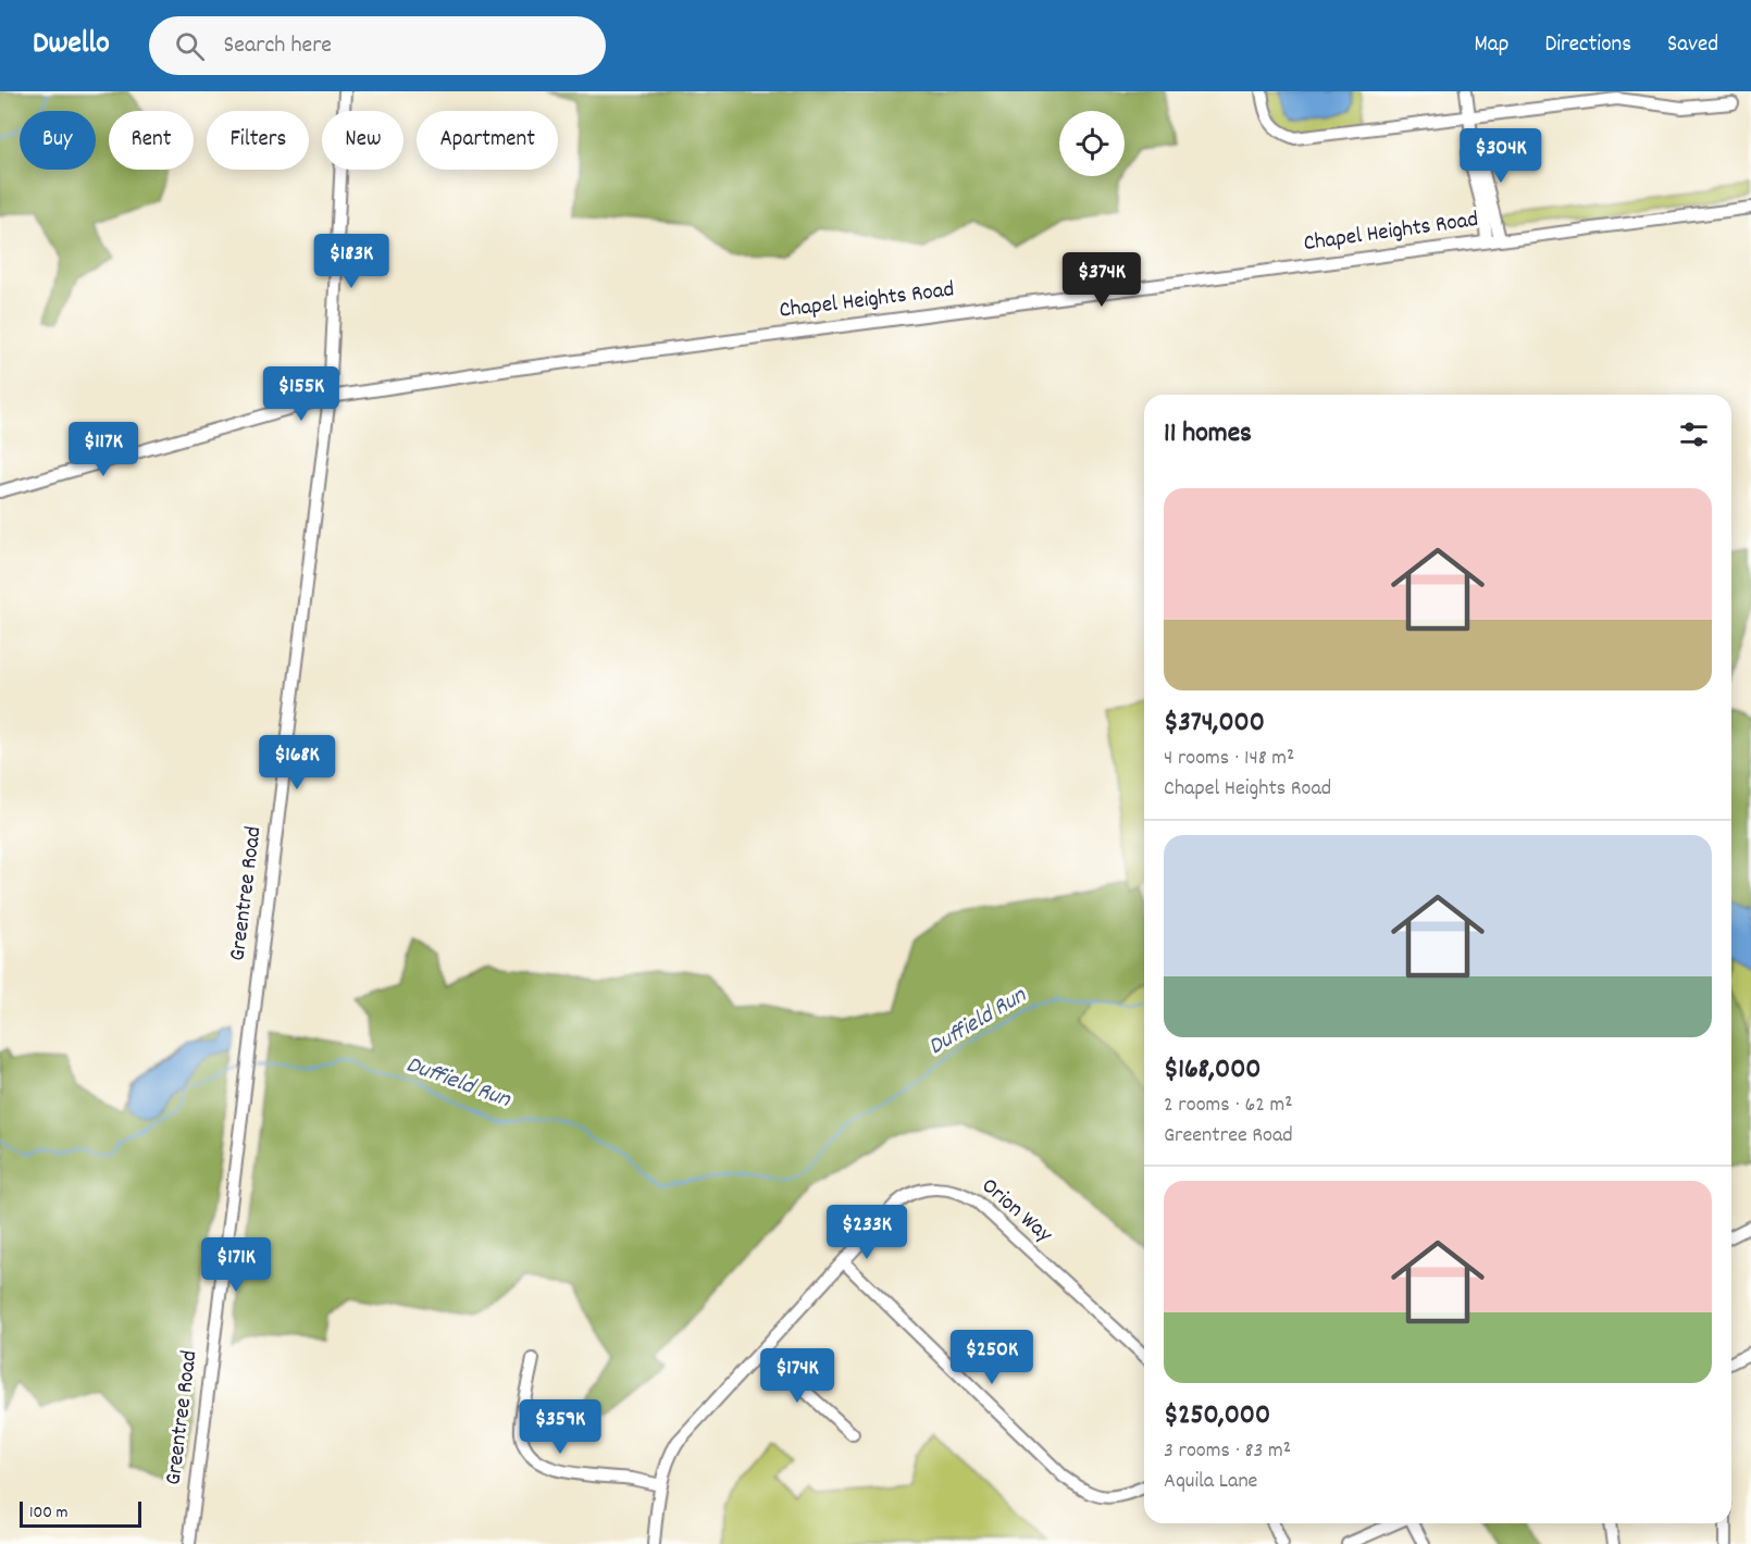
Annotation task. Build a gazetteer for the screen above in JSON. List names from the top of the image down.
{
  "streets": {
    "street": ["Chapel Heights Road", "Greentree Road", "Orion Way"]
  },
  "crossings": [
    ["Chapel Heights Road", "Greentree Road"]
  ],
  "water": ["Duffield Run"],
  "scale_bar": "100 m",
  "page": {
    "header": "Dwello",
    "search": "Search here",
    "nav": ["Map", "Directions", "Saved"],
    "chip": [
      "Buy",
      "Rent",
      "Filters",
      "New",
      "Apartment"
    ],
    "price": [
      "$304K",
      "$183K",
      "$374K",
      "$155K",
      "$117K",
      "$168K",
      "$233K",
      "$171K",
      "$250K",
      "$174K",
      "$359K"
    ],
    "heading": "11 homes",
    "list": [
      {
        "name": "$374,000",
        "note": "4 rooms · 148 m² · Chapel Heights Road"
      },
      {
        "name": "$168,000",
        "note": "2 rooms · 62 m² · Greentree Road"
      },
      {
        "name": "$250,000",
        "note": "3 rooms · 83 m² · Aquila Lane"
      }
    ],
    "scale": "100 m"
  }
}
